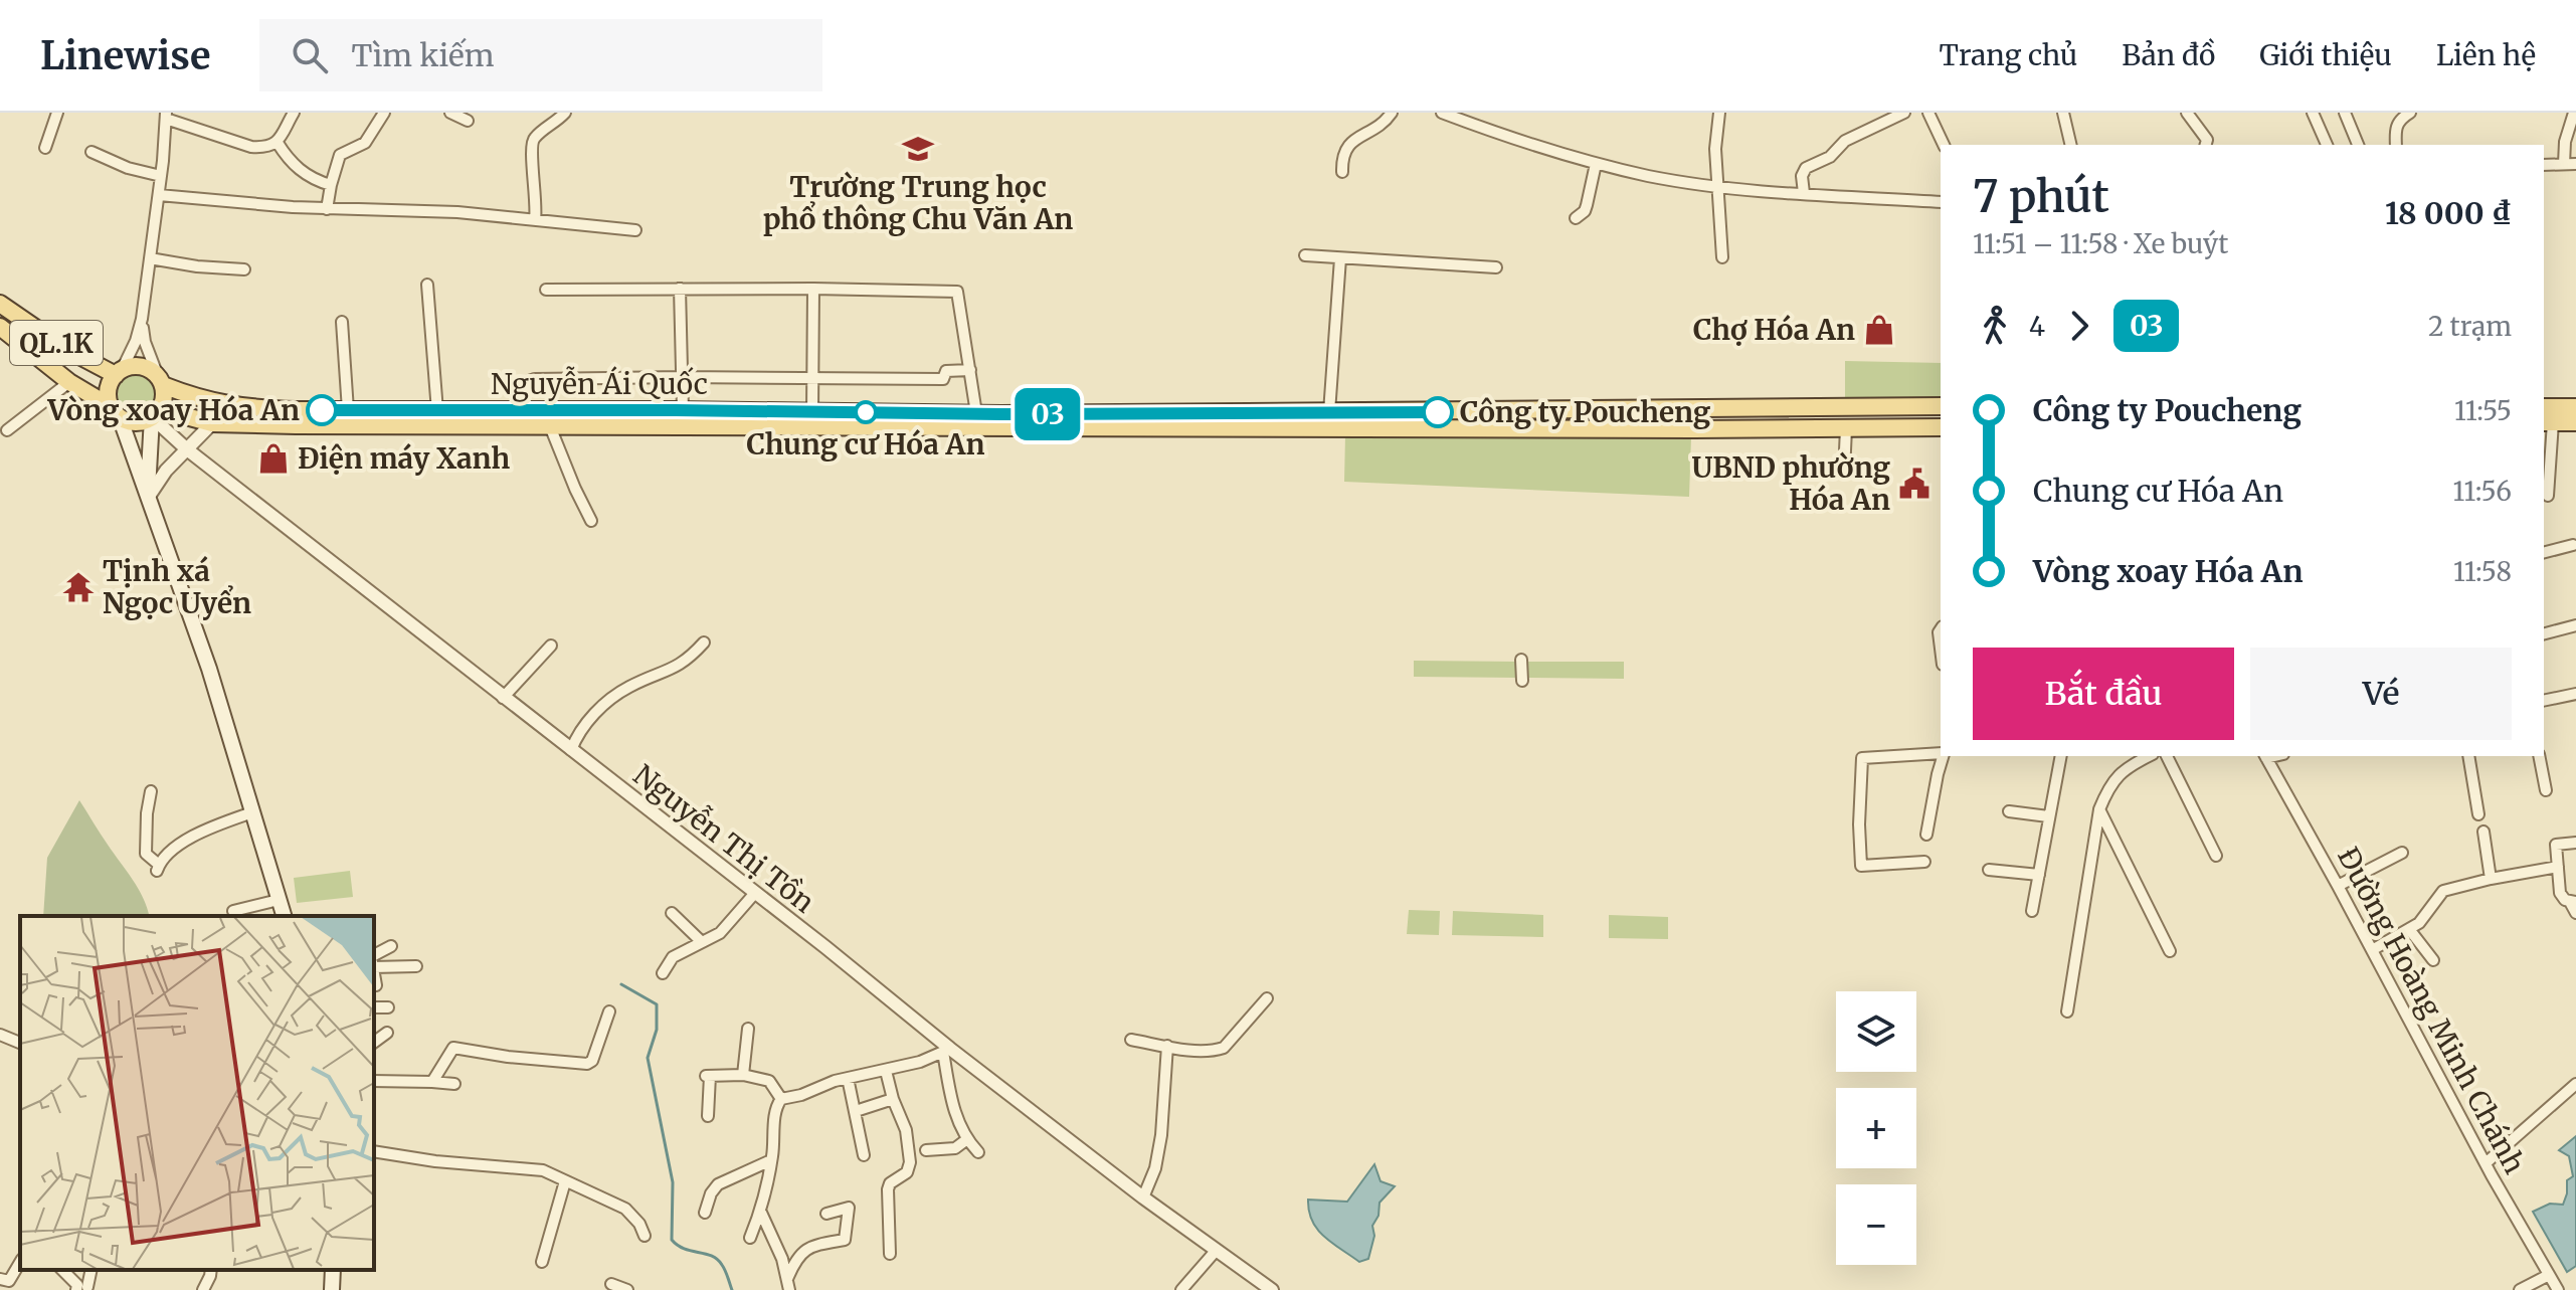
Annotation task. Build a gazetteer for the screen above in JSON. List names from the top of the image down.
{
  "streets": {
    "main road": ["QL.1K", "Nguyễn Ái Quốc"],
    "street": ["Nguyễn Thị Tồn", "Đường Hoàng Minh Chánh"]
  },
  "crossings": [
    ["QL.1K", "Nguyễn Ái Quốc"],
    ["QL.1K", "Nguyễn Thị Tồn"],
    ["Nguyễn Ái Quốc", "Nguyễn Thị Tồn"]
  ],
  "places": {
    "school or university": ["Trường Trung học phổ thông Chu Văn An"],
    "shop": ["Chợ Hóa An", "Điện máy Xanh"],
    "other": ["Vòng xoay Hóa An", "Chung cư Hóa An", "Công ty Poucheng"],
    "public building": ["UBND phường Hóa An"],
    "temple": ["Tịnh xá Ngọc Uyển"]
  },
  "lines": ["bus line 03"],
  "page": {
    "header": "Linewise",
    "search": "Tìm kiếm",
    "nav": [
      "Trang chủ",
      "Bản đồ",
      "Giới thiệu",
      "Liên hệ"
    ],
    "on_map": "03",
    "heading": ["7 phút", "11:51 – 11:58 · Xe buýt", "18 000 ₫"],
    "legs": ["4", "03", "2 trạm"],
    "list": [
      {
        "name": "Công ty Poucheng",
        "value": "11:55"
      },
      {
        "name": "Chung cư Hóa An",
        "value": "11:56"
      },
      {
        "name": "Vòng xoay Hóa An",
        "value": "11:58"
      }
    ],
    "buttons": ["Bắt đầu", "Vé"],
    "map_buttons": ["+", "−"]
  }
}
